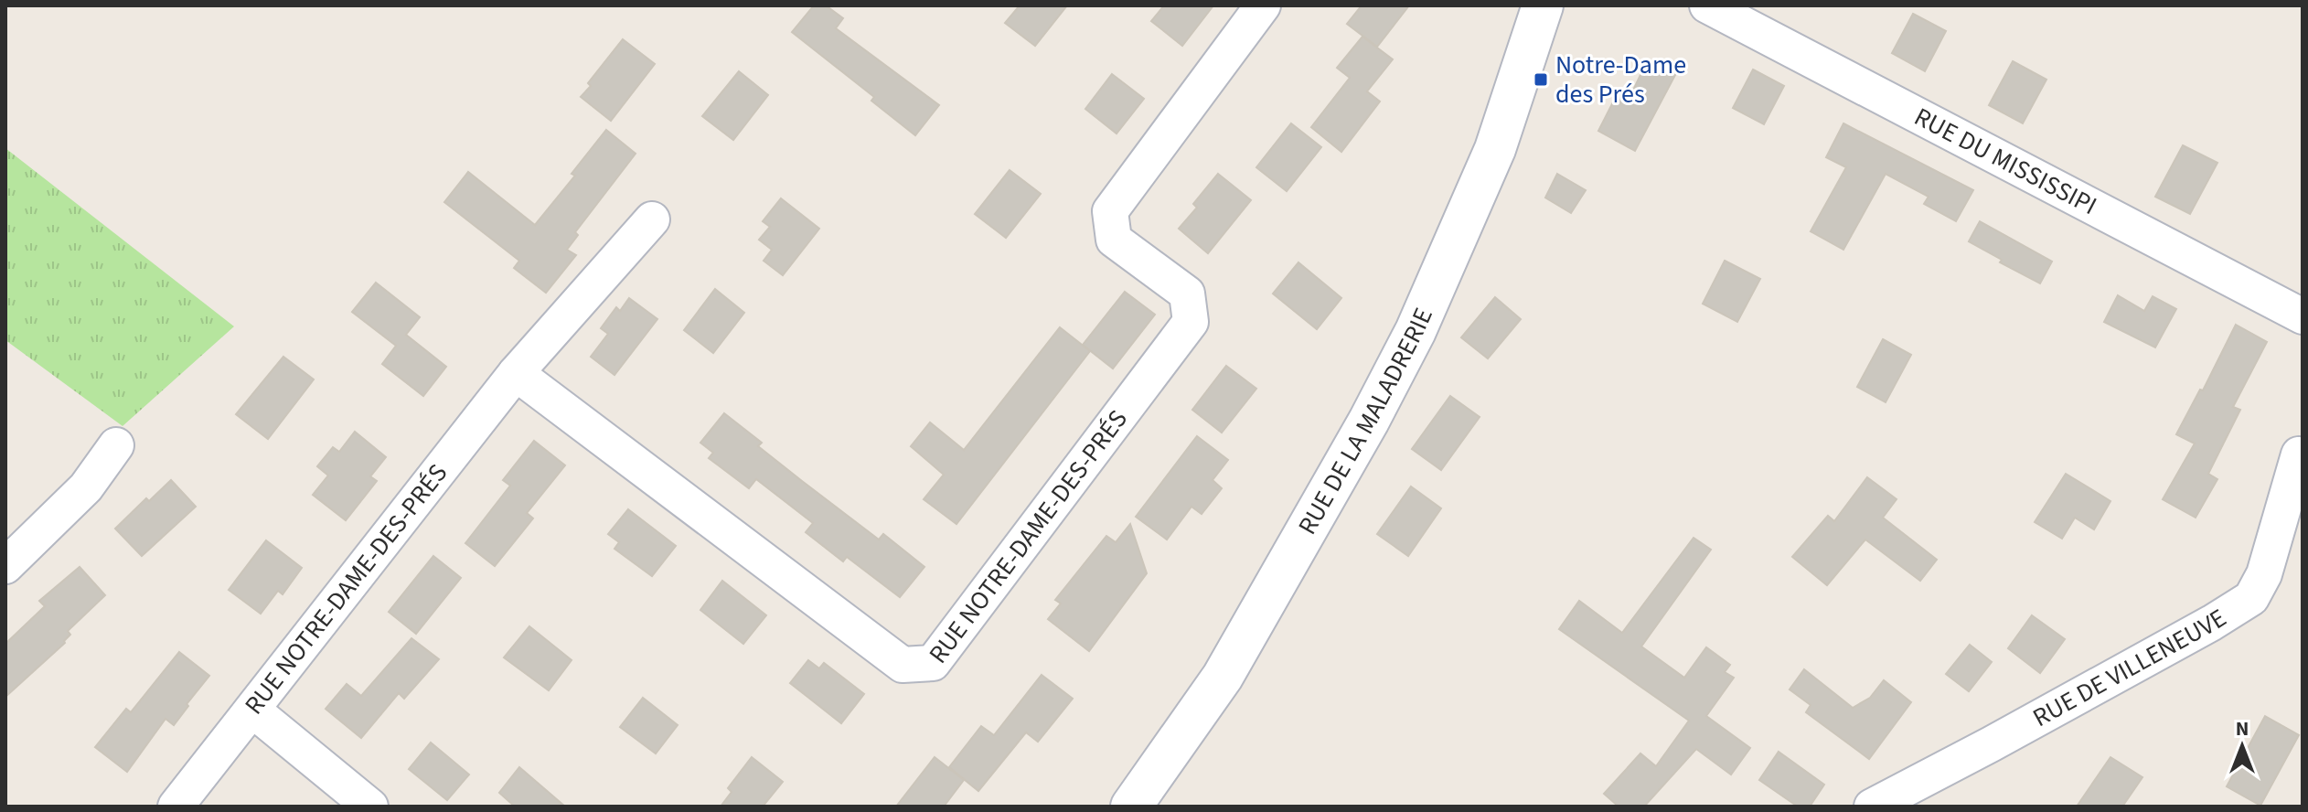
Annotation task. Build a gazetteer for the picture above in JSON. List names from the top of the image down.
{
  "streets": {
    "main road": ["RUE DE LA MALADRERIE"],
    "street": ["RUE DU MISSISSIPI", "RUE NOTRE-DAME-DES-PRÉS", "RUE DE VILLENEUVE"]
  },
  "places": {
    "transit": ["Notre-Dame des Prés"]
  },
  "north": "top"
}
